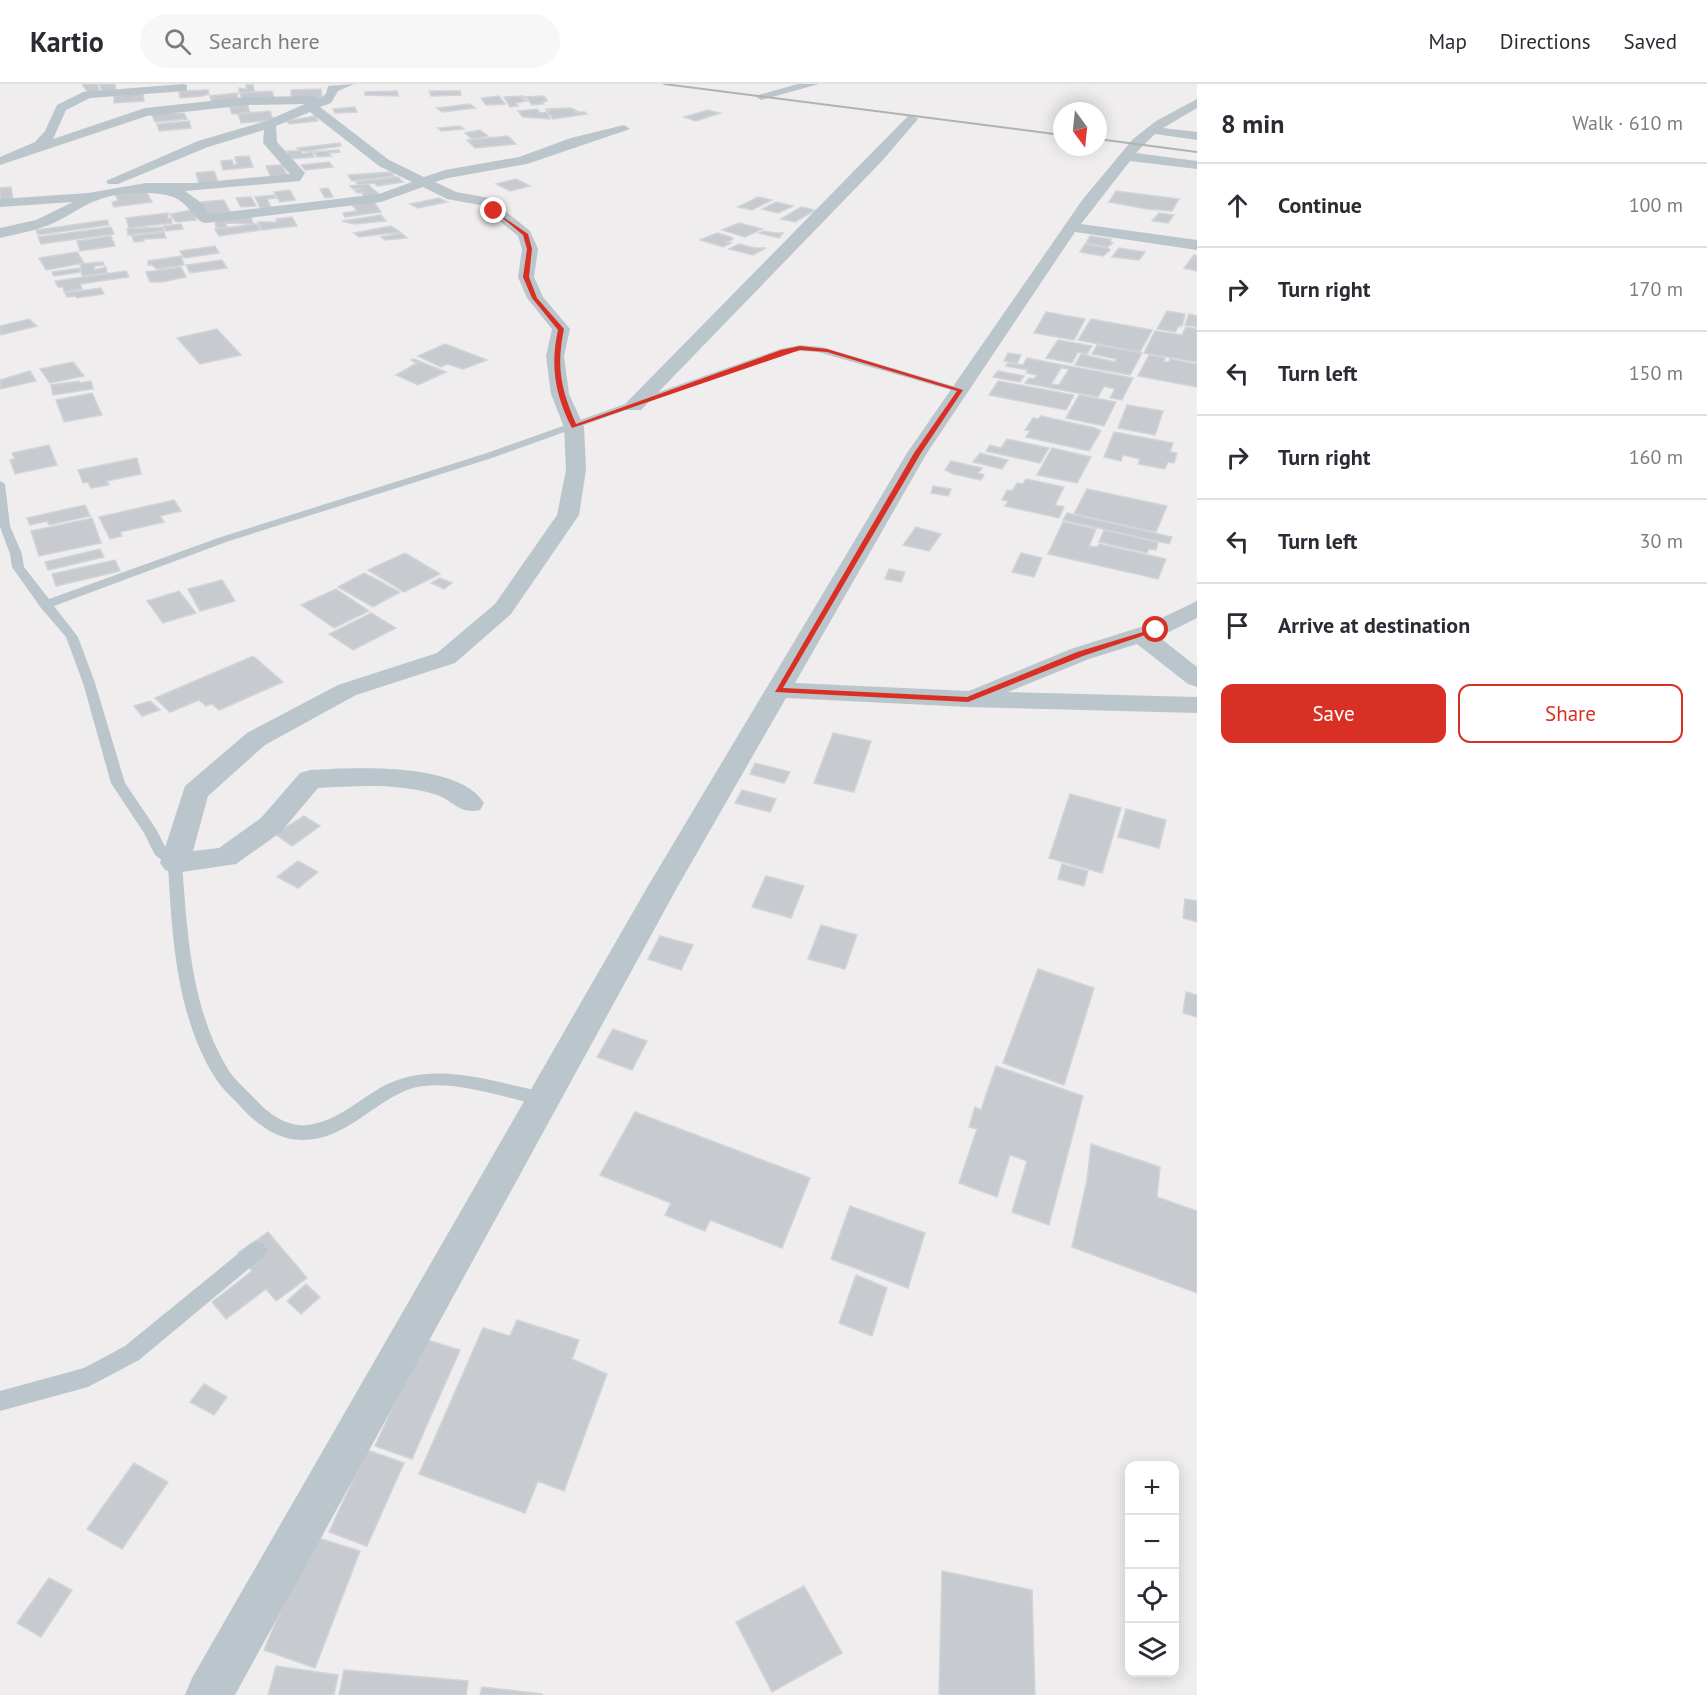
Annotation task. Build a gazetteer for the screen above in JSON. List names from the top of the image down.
{
  "north": "bottom",
  "page": {
    "header": "Kartio",
    "search": "Search here",
    "nav": ["Map", "Directions", "Saved"],
    "heading": ["8 min", "Walk · 610 m"],
    "list": [
      ["Continue", "100 m"],
      ["Turn right", "170 m"],
      ["Turn left", "150 m"],
      ["Turn right", "160 m"],
      ["Turn left", "30 m"],
      "Arrive at destination"
    ],
    "buttons": ["Save", "Share"],
    "map_buttons": ["+", "−"]
  }
}
